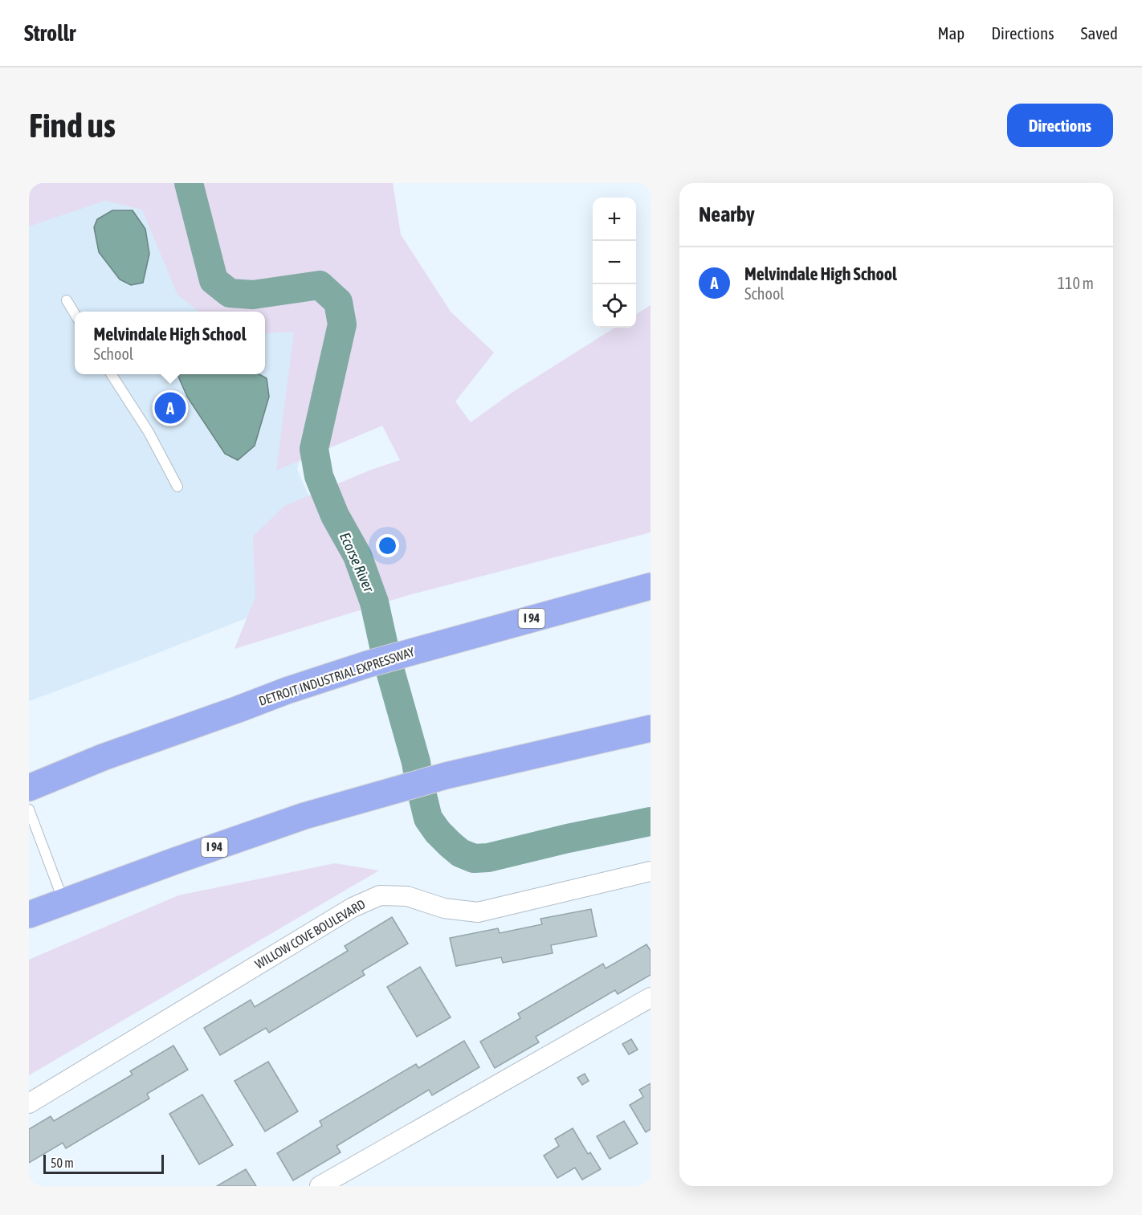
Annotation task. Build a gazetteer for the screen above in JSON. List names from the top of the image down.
{
  "streets": {
    "highway": ["I 94", "DETROIT INDUSTRIAL EXPRESSWAY"],
    "street": ["WILLOW COVE BOULEVARD"]
  },
  "water": ["Ecorse River"],
  "scale_bar": "50 m",
  "page": {
    "header": "Strollr",
    "nav": ["Map", "Directions", "Saved"],
    "buttons": "Directions",
    "title": "Find us",
    "heading": "Nearby",
    "map_buttons": ["+", "−"],
    "list": [
      {
        "mark": "A",
        "name": "Melvindale High School",
        "note": "School",
        "value": "110 m"
      }
    ],
    "popup": ["Melvindale High School", "School"],
    "pins": "A",
    "scale": "50 m"
  }
}
